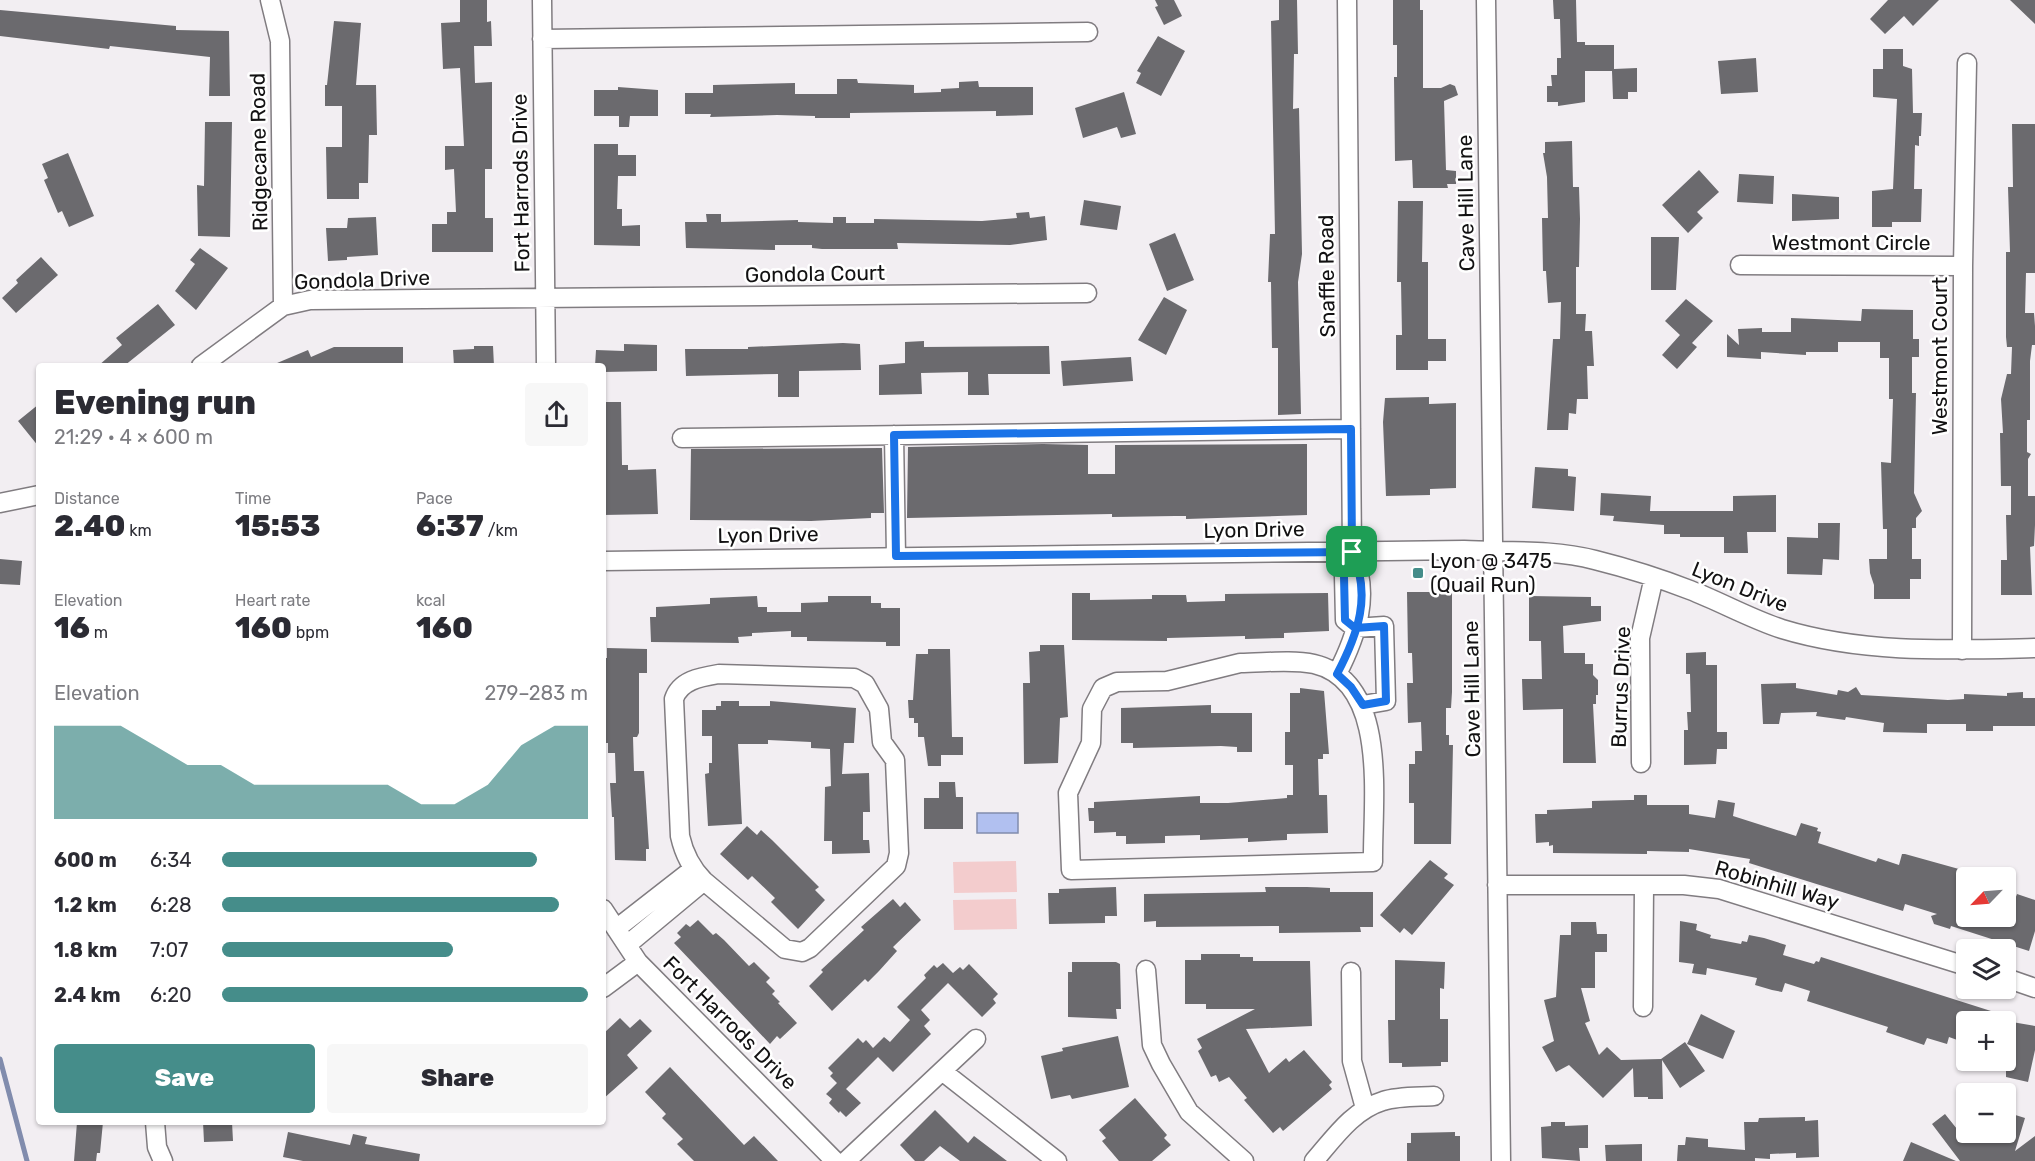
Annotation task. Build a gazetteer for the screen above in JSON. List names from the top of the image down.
{
  "streets": {
    "street": [
      "Ridgecane Road",
      "Fort Harrods Drive",
      "Cave Hill Lane",
      "Westmont Circle",
      "Gondola Court",
      "Snaffle Road",
      "Gondola Drive",
      "Westmont Court",
      "Lyon Drive",
      "Burrus Drive",
      "Robinhill Way"
    ]
  },
  "crossings": [
    ["Ridgecane Road", "Gondola Drive"],
    ["Fort Harrods Drive", "Gondola Court"],
    ["Fort Harrods Drive", "Gondola Drive"],
    ["Cave Hill Lane", "Lyon Drive"],
    ["Cave Hill Lane", "Robinhill Way"],
    ["Westmont Circle", "Westmont Court"],
    ["Gondola Court", "Gondola Drive"],
    ["Snaffle Road", "Lyon Drive"],
    ["Westmont Court", "Lyon Drive"],
    ["Lyon Drive", "Burrus Drive"]
  ],
  "places": {
    "transit": ["Lyon @ 3475 (Quail Run)"]
  },
  "north": "bottom left",
  "page": {
    "heading": ["Evening run", "21:29 · 4 × 600 m"],
    "stats": [
      ["Distance", "2.40 km"],
      ["Time", "15:53"],
      ["Pace", "6:37 /km"],
      ["Elevation", "16 m"],
      ["Heart rate", "160 bpm"],
      ["kcal", "160"]
    ],
    "chart": ["Elevation", "279–283 m"],
    "list": [
      {
        "name": "600 m",
        "note": "6:34"
      },
      {
        "name": "1.2 km",
        "note": "6:28"
      },
      {
        "name": "1.8 km",
        "note": "7:07"
      },
      {
        "name": "2.4 km",
        "note": "6:20"
      }
    ],
    "map_buttons": ["+", "−"],
    "buttons": ["Save", "Share"]
  }
}
